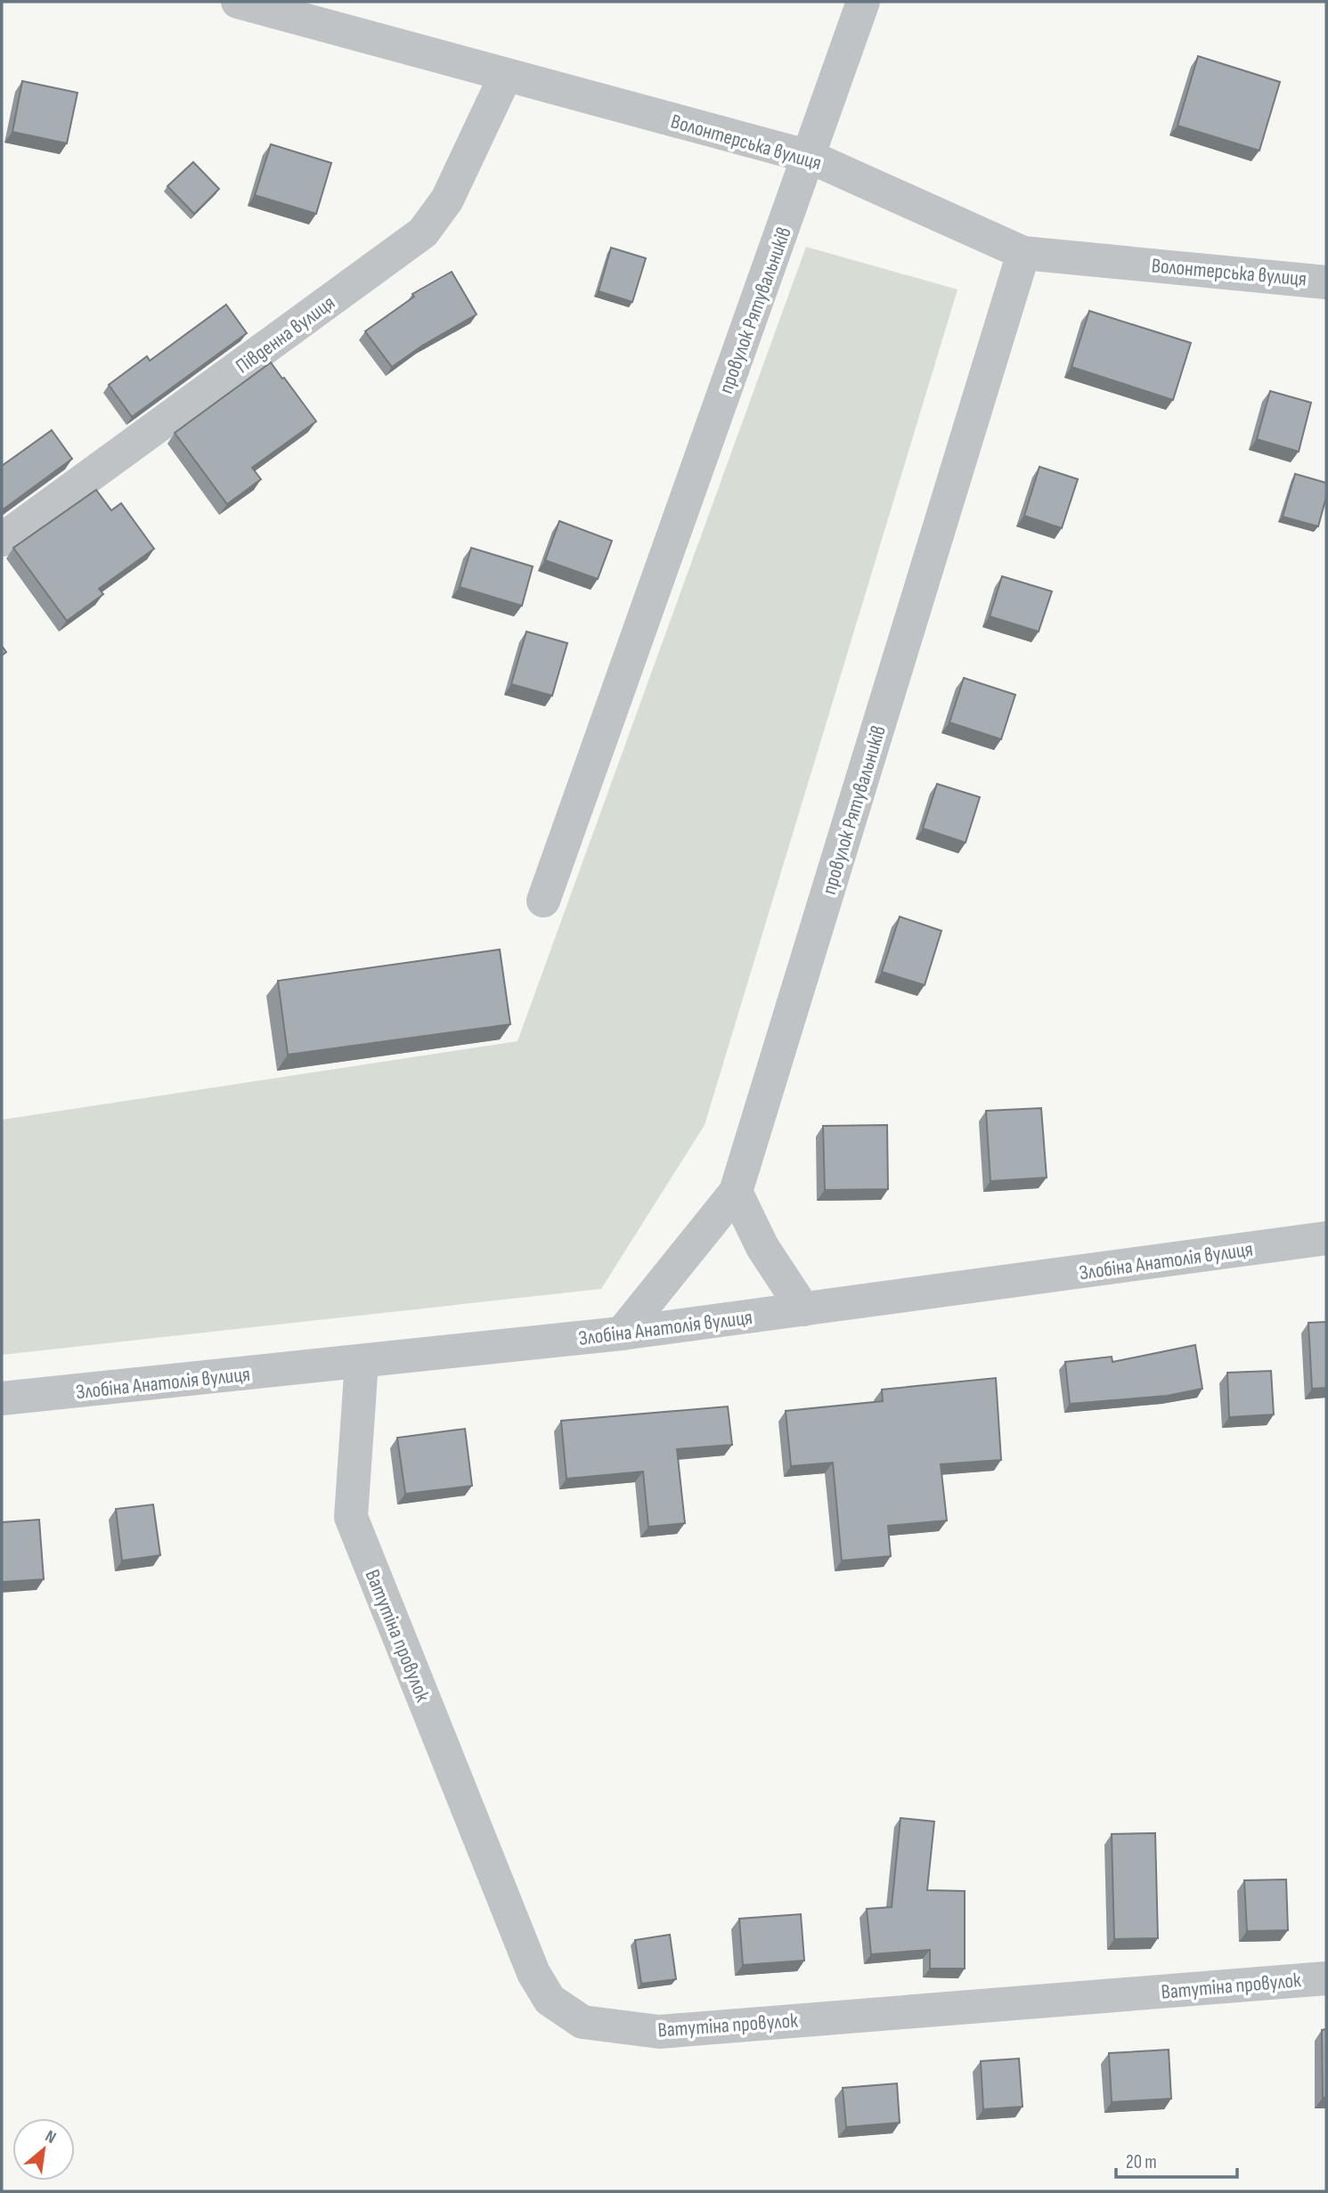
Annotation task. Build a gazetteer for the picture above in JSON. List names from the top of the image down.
{
  "streets": {
    "street": [
      "Волонтерська вулиця",
      "провулок Рятувальників",
      "Південна вулиця",
      "Злобіна Анатолія вулиця",
      "Ватутіна провулок"
    ]
  },
  "crossings": [
    ["Волонтерська вулиця", "провулок Рятувальників"],
    ["Волонтерська вулиця", "Південна вулиця"],
    ["провулок Рятувальників", "Злобіна Анатолія вулиця"],
    ["Злобіна Анатолія вулиця", "Ватутіна провулок"]
  ],
  "scale_bar": "20 m",
  "north": "top right"
}
